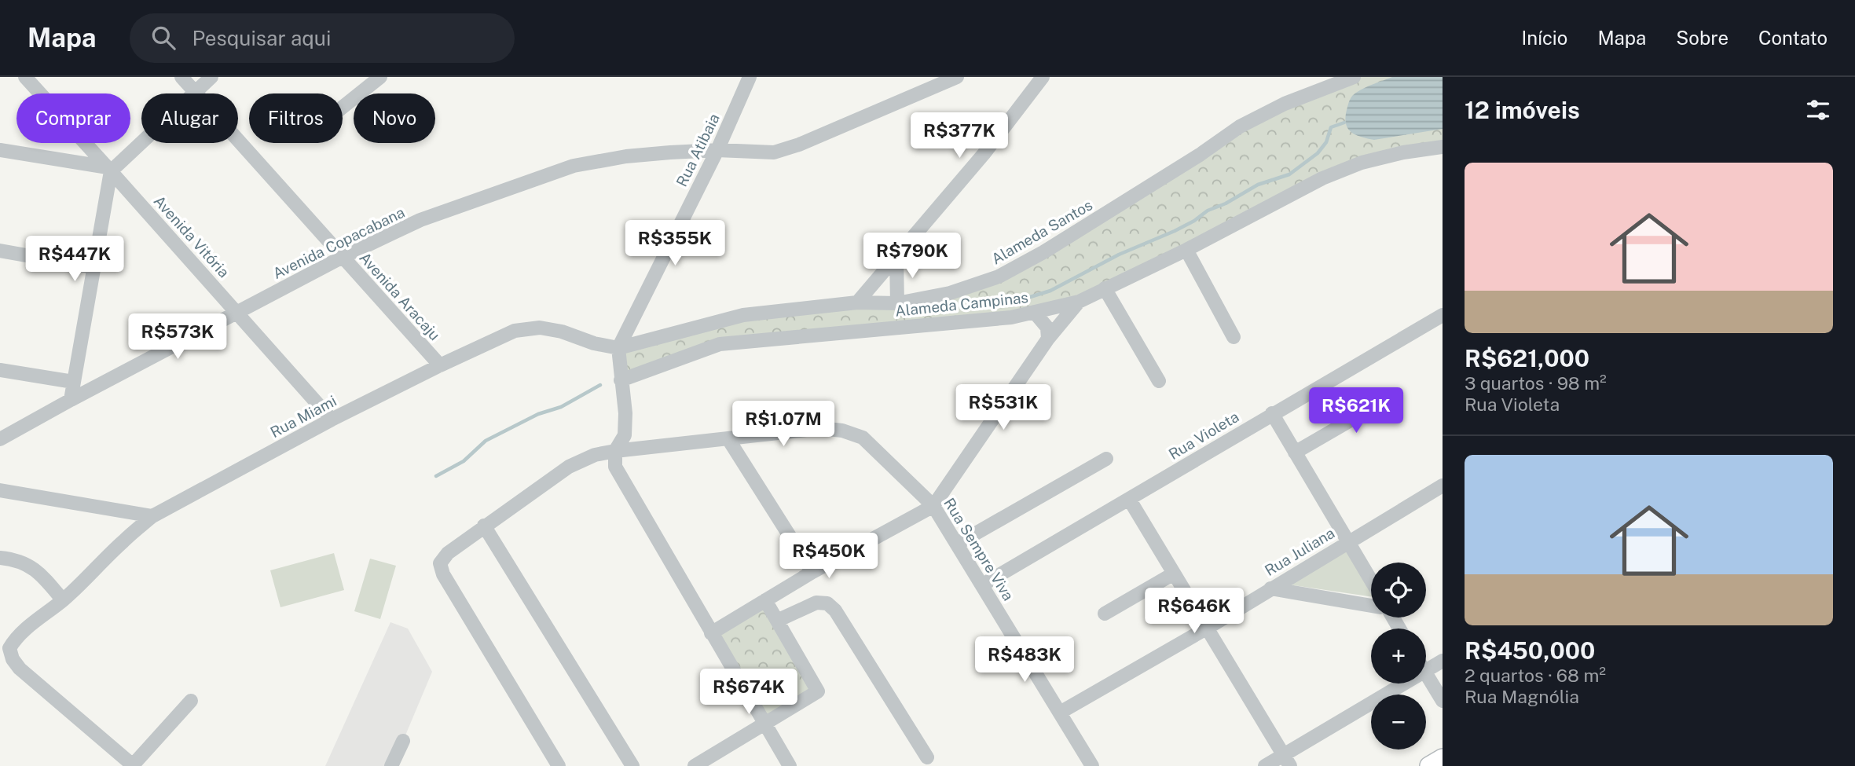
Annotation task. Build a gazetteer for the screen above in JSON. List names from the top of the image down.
{
  "streets": {
    "street": [
      "Rua Atibaia",
      "Alameda Santos",
      "Avenida Vitória",
      "Avenida Copacabana",
      "Avenida Aracaju",
      "Alameda Campinas",
      "Rua Miami",
      "Rua Violeta",
      "Rua Sempre Viva",
      "Rua Juliana"
    ]
  },
  "crossings": [
    ["Rua Atibaia", "Alameda Santos"],
    ["Rua Atibaia", "Avenida Copacabana"],
    ["Rua Atibaia", "Rua Miami"],
    ["Alameda Santos", "Rua Miami"],
    ["Avenida Vitória", "Avenida Copacabana"],
    ["Avenida Vitória", "Rua Miami"],
    ["Avenida Copacabana", "Avenida Aracaju"],
    ["Avenida Aracaju", "Rua Miami"],
    ["Rua Violeta", "Rua Sempre Viva"],
    ["Rua Sempre Viva", "Rua Juliana"]
  ],
  "page": {
    "header": "Mapa",
    "search": "Pesquisar aqui",
    "nav": [
      "Início",
      "Mapa",
      "Sobre",
      "Contato"
    ],
    "heading": "12 imóveis",
    "chip": [
      "Comprar",
      "Alugar",
      "Filtros",
      "Novo"
    ],
    "price": [
      "R$377K",
      "R$355K",
      "R$790K",
      "R$447K",
      "R$573K",
      "R$531K",
      "R$621K",
      "R$1.07M",
      "R$450K",
      "R$646K",
      "R$483K",
      "R$674K"
    ],
    "list": [
      {
        "name": "R$621,000",
        "note": "3 quartos · 98 m² · Rua Violeta"
      },
      {
        "name": "R$450,000",
        "note": "2 quartos · 68 m² · Rua Magnólia"
      }
    ],
    "map_buttons": ["+", "−"]
  }
}
